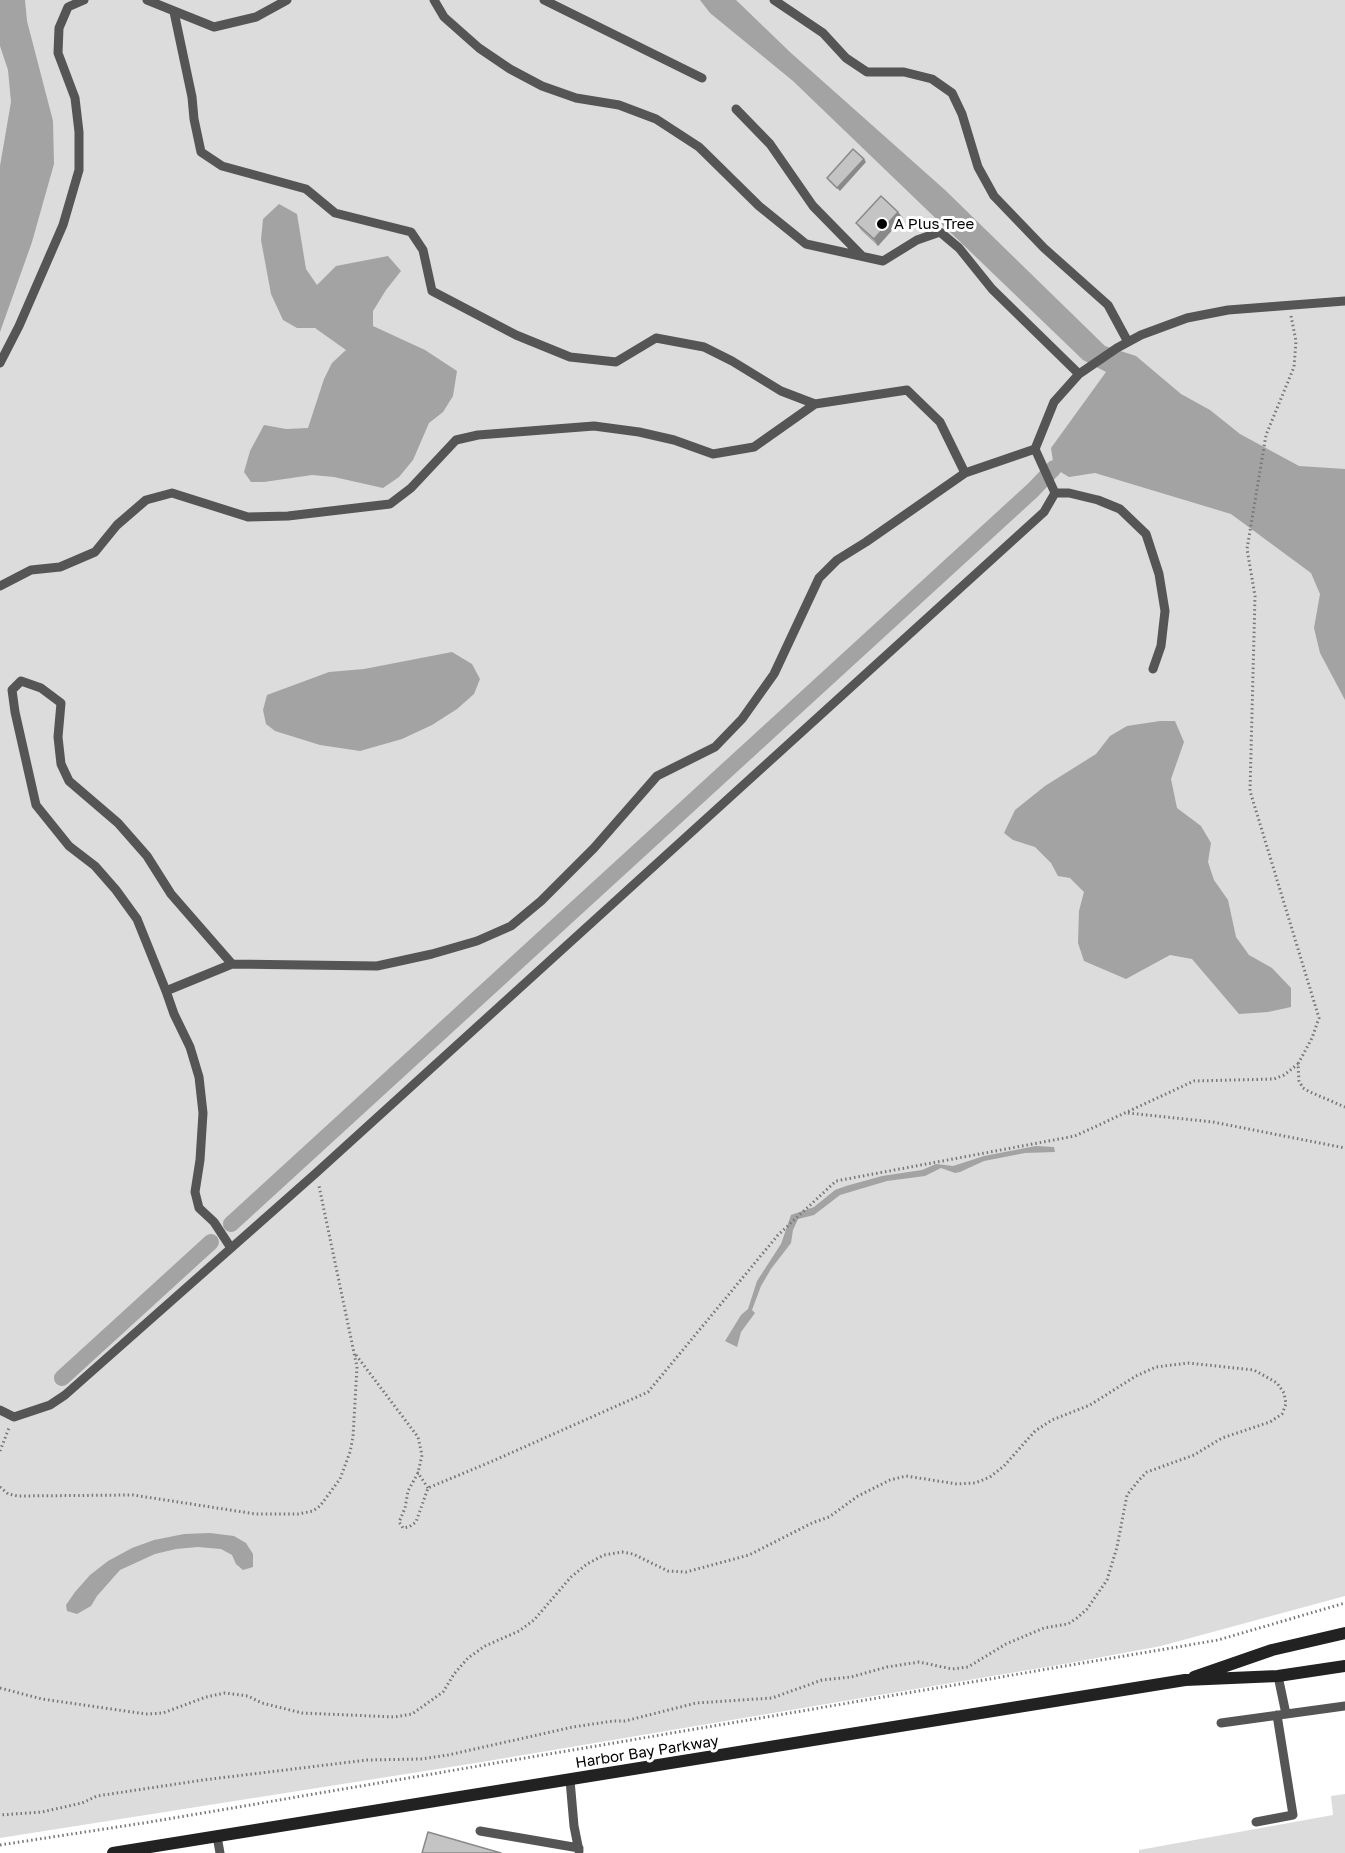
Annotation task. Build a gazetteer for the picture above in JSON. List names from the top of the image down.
{
  "streets": {
    "main road": ["Harbor Bay Parkway"]
  },
  "places": ["A Plus Tree"]
}
